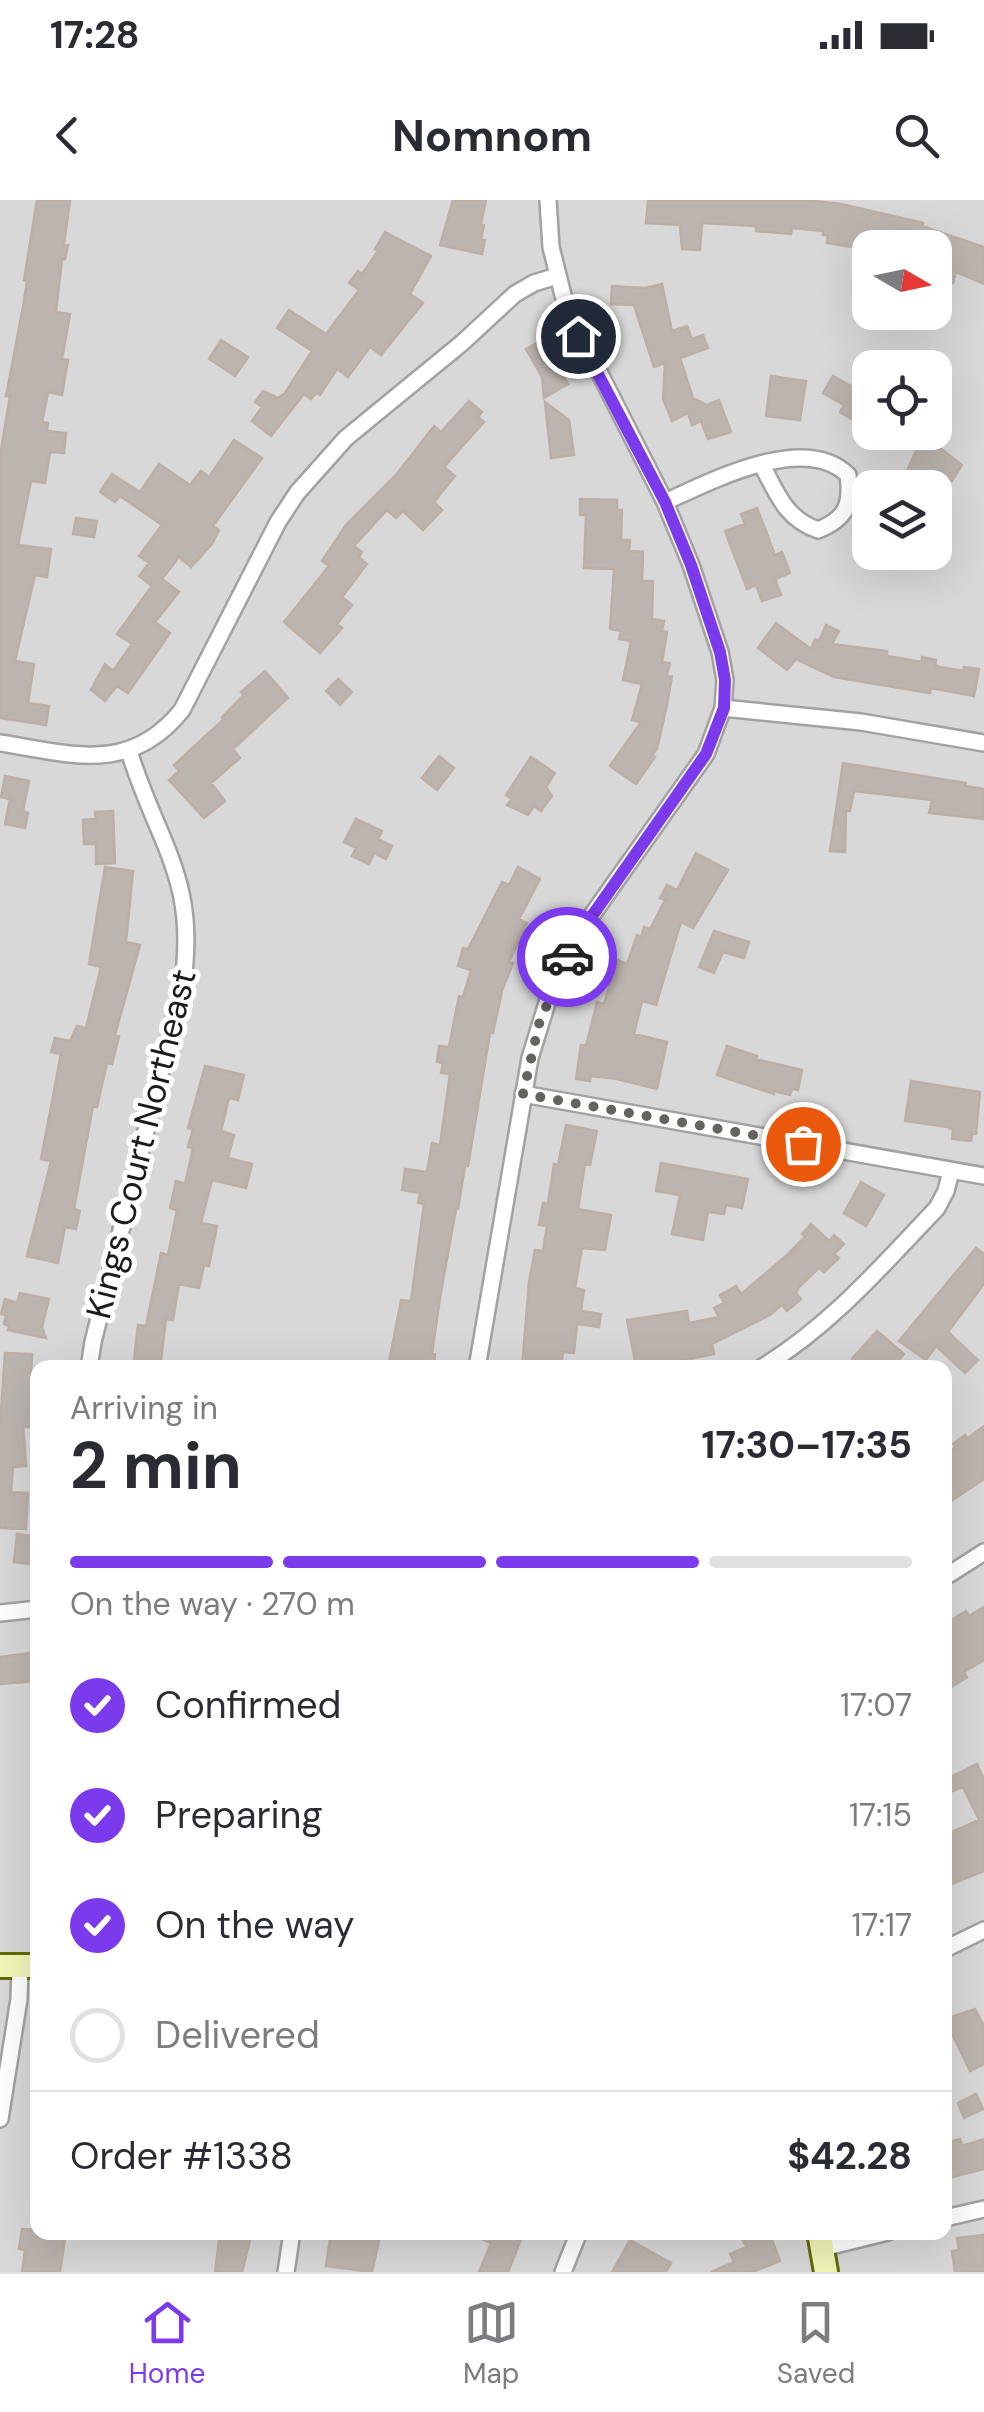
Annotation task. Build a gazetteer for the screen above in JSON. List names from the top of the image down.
{
  "streets": {
    "street": ["Kings Court Northeast"]
  },
  "north": "right",
  "page": {
    "status": "17:28",
    "header": "Nomnom",
    "heading": ["2 min", "Arriving in", "17:30–17:35"],
    "panel": ["Order #1338", "$42.28"],
    "bar": "On the way · 270 m",
    "list": [
      ["Confirmed", "17:07"],
      ["Preparing", "17:15"],
      ["On the way", "17:17"],
      "Delivered"
    ],
    "tabs": ["Home", "Map", "Saved"]
  }
}
